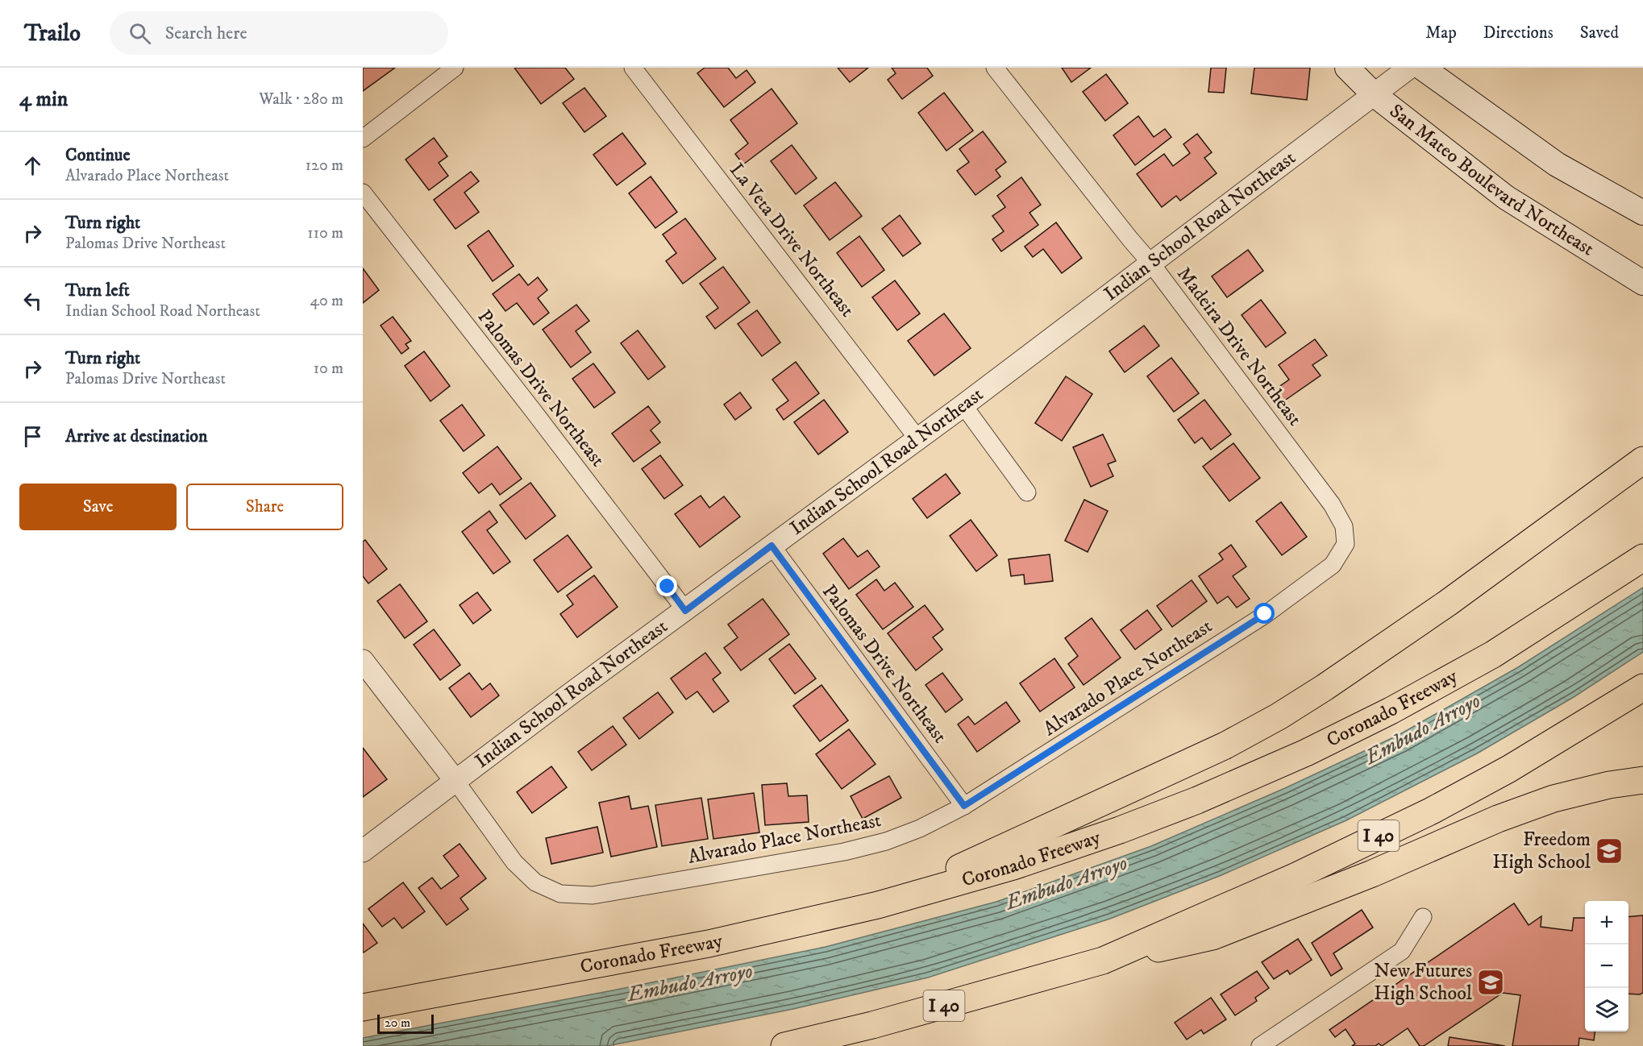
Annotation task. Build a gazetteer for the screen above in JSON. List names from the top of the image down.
{
  "streets": {
    "highway": ["Coronado Freeway", "I 40"],
    "main road": ["San Mateo Boulevard Northeast"],
    "street": [
      "Indian School Road Northeast",
      "La Veta Drive Northeast",
      "Madeira Drive Northeast",
      "Palomas Drive Northeast",
      "Alvarado Place Northeast"
    ]
  },
  "crossings": [
    ["San Mateo Boulevard Northeast", "Indian School Road Northeast"],
    ["Indian School Road Northeast", "La Veta Drive Northeast"],
    ["Indian School Road Northeast", "Madeira Drive Northeast"],
    ["Indian School Road Northeast", "Palomas Drive Northeast"],
    ["Indian School Road Northeast", "Alvarado Place Northeast"],
    ["Madeira Drive Northeast", "Alvarado Place Northeast"],
    ["Palomas Drive Northeast", "Alvarado Place Northeast"]
  ],
  "water": ["Embudo Arroyo"],
  "places": {
    "school or university": ["Freedom High School", "New Futures High School"]
  },
  "scale_bar": "20 m",
  "page": {
    "header": "Trailo",
    "search": "Search here",
    "nav": ["Map", "Directions", "Saved"],
    "heading": ["4 min", "Walk · 280 m"],
    "list": [
      ["Continue", "Alvarado Place Northeast", "120 m"],
      ["Turn right", "Palomas Drive Northeast", "110 m"],
      ["Turn left", "Indian School Road Northeast", "40 m"],
      ["Turn right", "Palomas Drive Northeast", "10 m"],
      "Arrive at destination"
    ],
    "buttons": ["Save", "Share"],
    "map_buttons": ["+", "−"],
    "scale": "20 m"
  }
}
